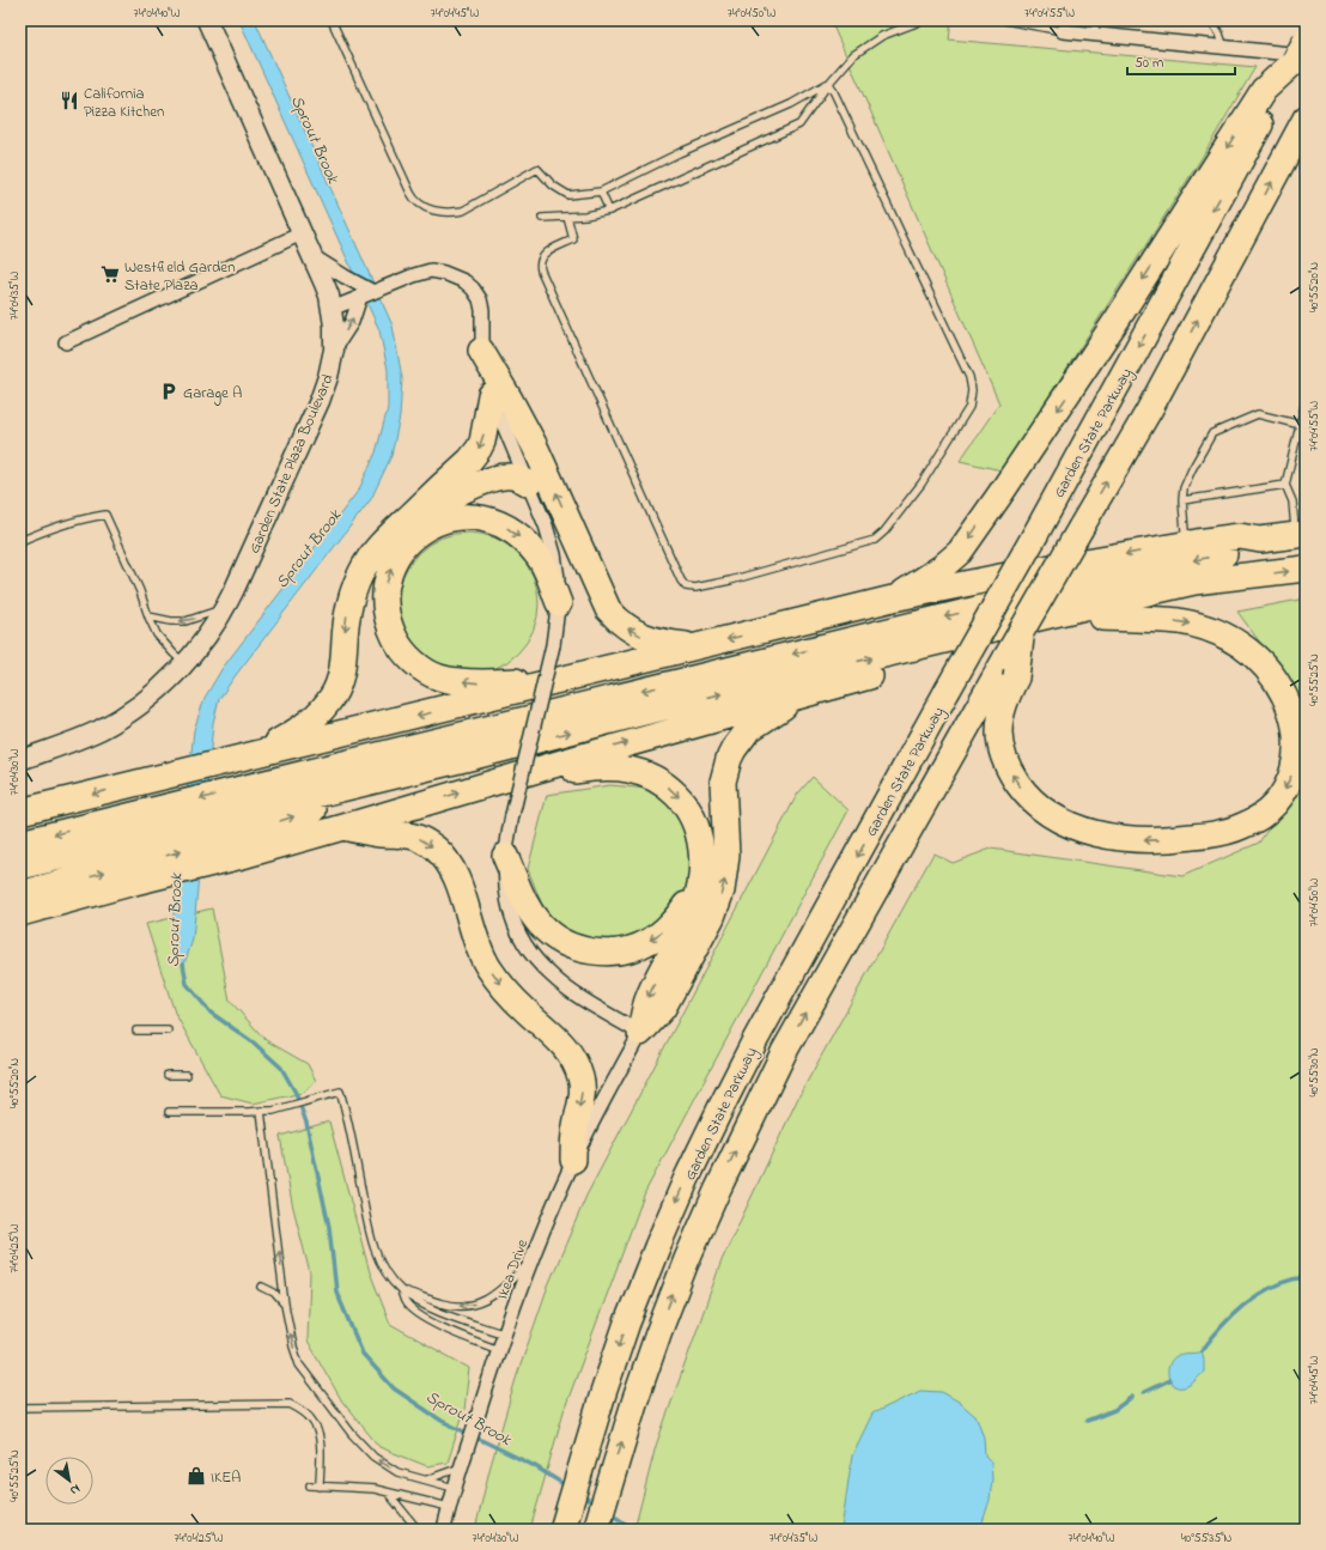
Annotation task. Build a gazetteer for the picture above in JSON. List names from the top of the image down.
{
  "streets": {
    "highway": ["Garden State Parkway"],
    "street": ["Garden State Plaza Boulevard", "Ikea Drive"]
  },
  "water": ["Sprout Brook"],
  "places": {
    "restaurant": ["California Pizza Kitchen"],
    "supermarket": ["Westfield Garden State Plaza"],
    "parking": ["Garage A"],
    "shop": ["IKEA"]
  },
  "scale_bar": "50 m",
  "north": "bottom right",
  "coordinates": [
    "74°04'40\"W",
    "74°04'45\"W",
    "74°04'50\"W",
    "74°04'55\"W",
    "40°55'20\"N",
    "74°04'35\"W",
    "40°55'25\"N",
    "74°04'30\"W",
    "40°55'30\"N",
    "74°04'25\"W",
    "40°55'35\"N"
  ]
}
